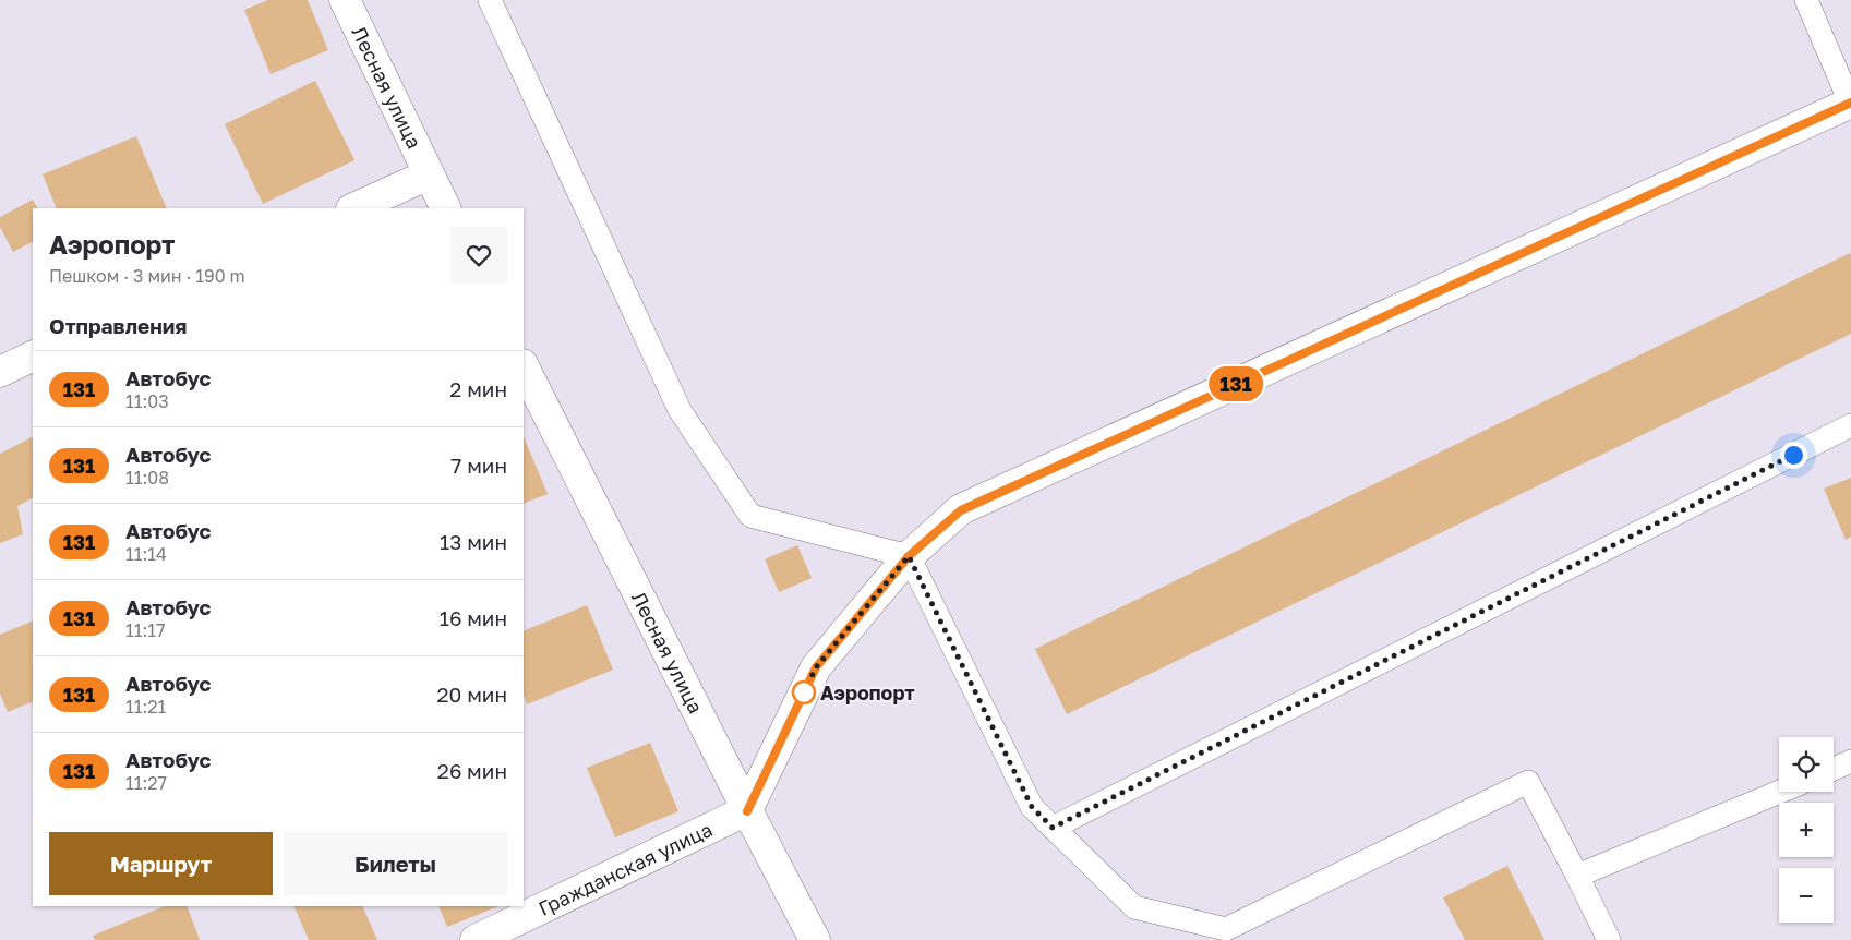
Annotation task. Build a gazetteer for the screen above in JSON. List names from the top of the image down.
{
  "streets": {
    "street": ["Лесная улица", "Гражданская улица"]
  },
  "crossings": [
    ["Лесная улица", "Гражданская улица"]
  ],
  "places": ["Аэропорт"],
  "lines": ["bus line 131"],
  "page": {
    "on_map": "131",
    "heading": [
      ["Аэропорт", "Пешком · 3 мин · 190 m"],
      "Отправления"
    ],
    "list": [
      {
        "mark": "131",
        "name": "Автобус",
        "note": "11:03",
        "value": "2 мин"
      },
      {
        "mark": "131",
        "name": "Автобус",
        "note": "11:08",
        "value": "7 мин"
      },
      {
        "mark": "131",
        "name": "Автобус",
        "note": "11:14",
        "value": "13 мин"
      },
      {
        "mark": "131",
        "name": "Автобус",
        "note": "11:17",
        "value": "16 мин"
      },
      {
        "mark": "131",
        "name": "Автобус",
        "note": "11:21",
        "value": "20 мин"
      },
      {
        "mark": "131",
        "name": "Автобус",
        "note": "11:27",
        "value": "26 мин"
      }
    ],
    "map_buttons": ["+", "−"],
    "buttons": ["Маршрут", "Билеты"]
  }
}
